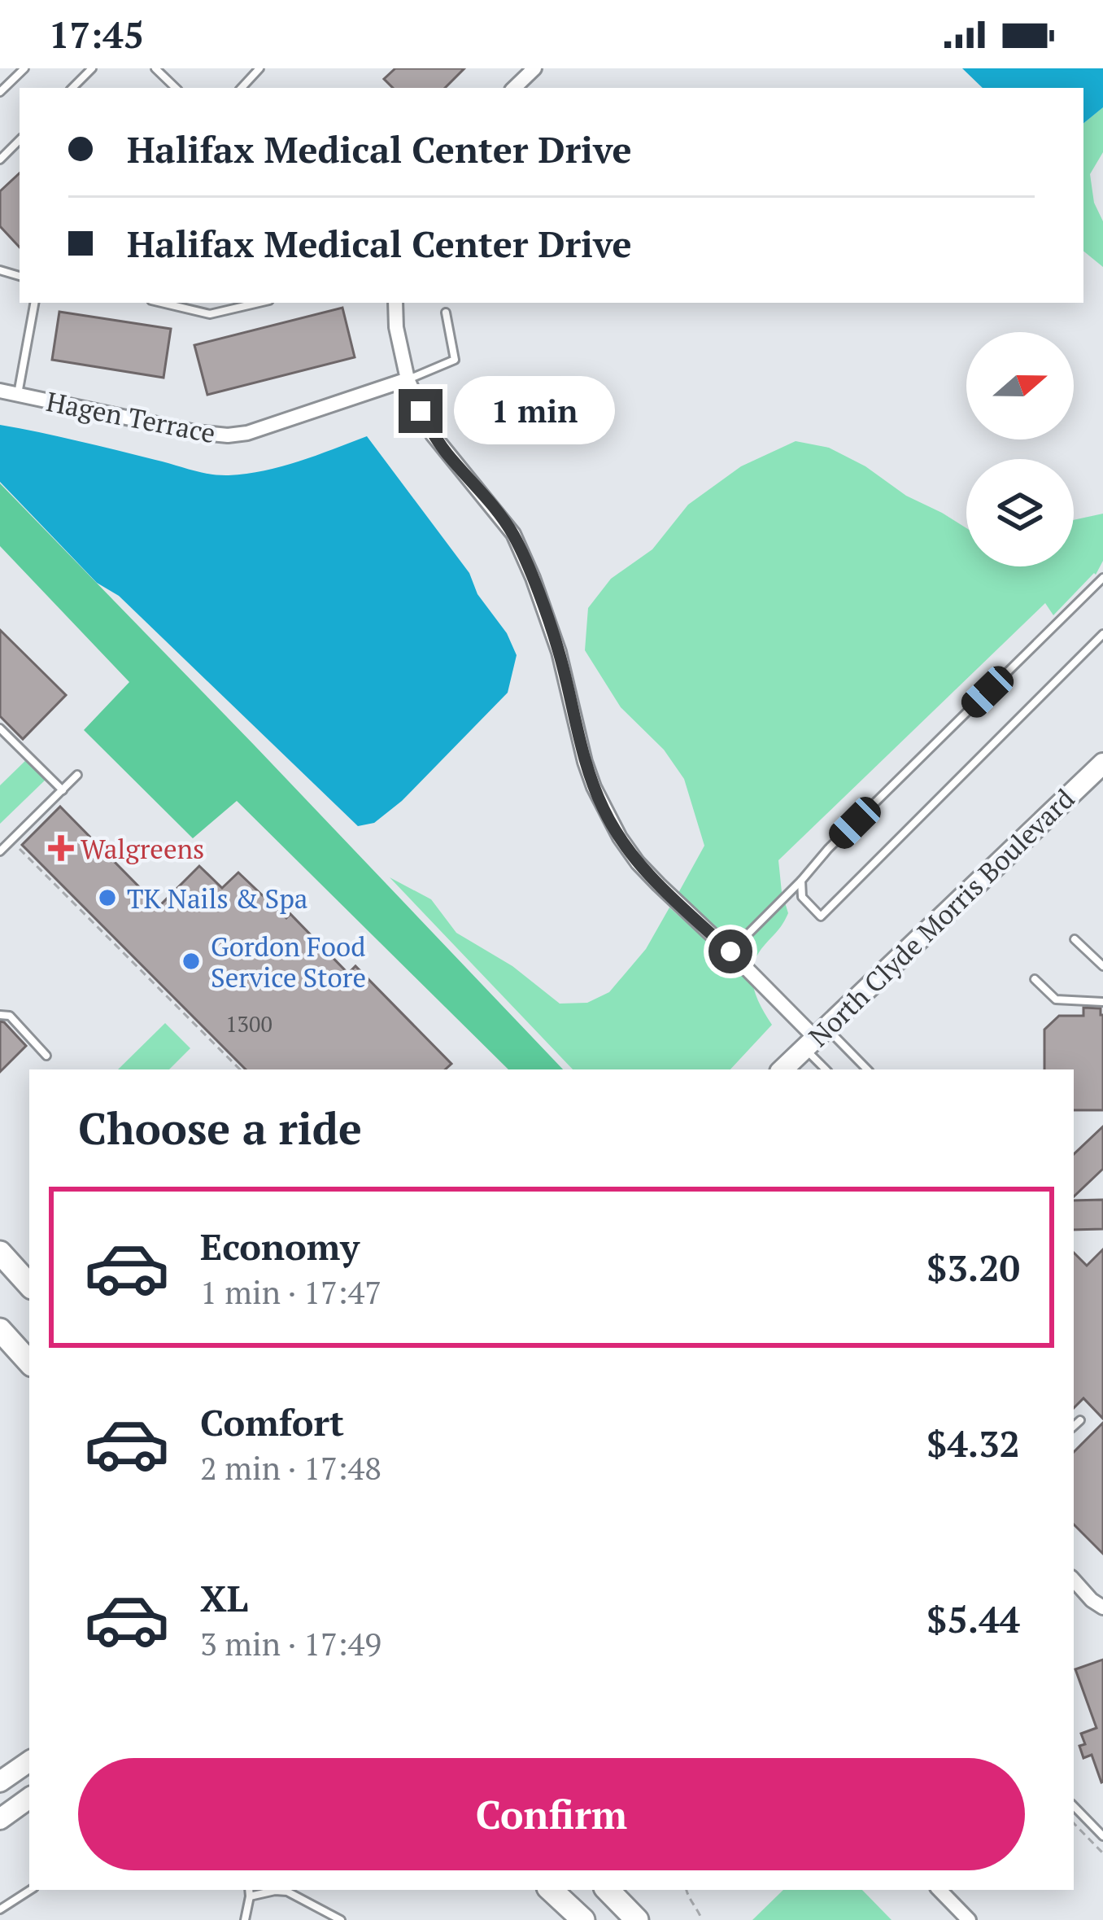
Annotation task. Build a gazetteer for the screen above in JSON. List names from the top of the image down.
{
  "streets": {
    "main road": ["North Clyde Morris Boulevard"],
    "street": ["Hagen Terrace"]
  },
  "places": {
    "health": ["Walgreens"],
    "other": ["TK Nails & Spa", "Gordon Food Service Store"]
  },
  "house_numbers": ["1300"],
  "north": "right",
  "page": {
    "status": "17:45",
    "banner": ["Halifax Medical Center Drive", "Halifax Medical Center Drive"],
    "bubble": "1 min",
    "heading": "Choose a ride",
    "list": [
      {
        "name": "Economy",
        "note": "1 min · 17:47",
        "value": "$3.20"
      },
      {
        "name": "Comfort",
        "note": "2 min · 17:48",
        "value": "$4.32"
      },
      {
        "name": "XL",
        "note": "3 min · 17:49",
        "value": "$5.44"
      }
    ],
    "buttons": "Confirm"
  }
}
